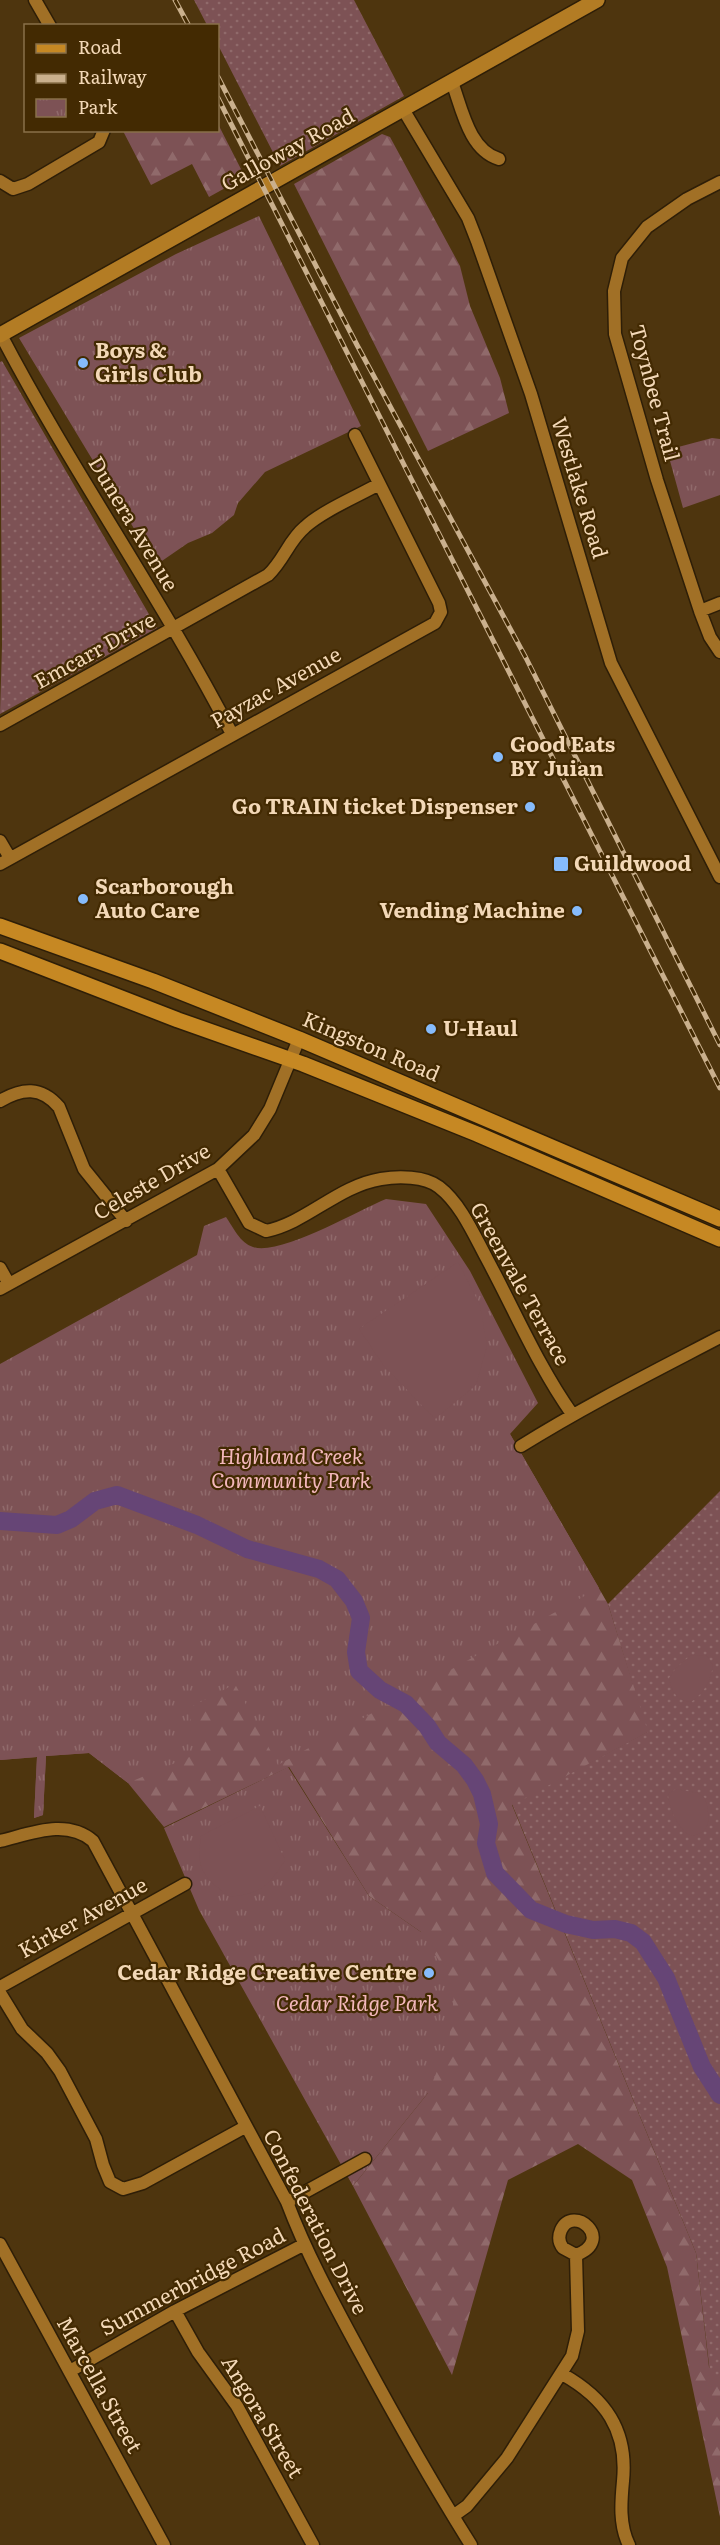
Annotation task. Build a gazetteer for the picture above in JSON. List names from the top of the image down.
{
  "streets": {
    "main road": ["Kingston Road"],
    "street": [
      "Galloway Road",
      "Toynbee Trail",
      "Westlake Road",
      "Dunera Avenue",
      "Emcarr Drive",
      "Payzac Avenue",
      "Celeste Drive",
      "Greenvale Terrace",
      "Kirker Avenue",
      "Confederation Drive",
      "Summerbridge Road",
      "Marcella Street",
      "Angora Street"
    ]
  },
  "crossings": [
    ["Galloway Road", "Westlake Road"],
    ["Galloway Road", "Dunera Avenue"],
    ["Dunera Avenue", "Emcarr Drive"],
    ["Dunera Avenue", "Payzac Avenue"],
    ["Emcarr Drive", "Payzac Avenue"],
    ["Kingston Road", "Celeste Drive"],
    ["Celeste Drive", "Greenvale Terrace"],
    ["Kirker Avenue", "Confederation Drive"],
    ["Confederation Drive", "Summerbridge Road"],
    ["Summerbridge Road", "Marcella Street"],
    ["Summerbridge Road", "Angora Street"]
  ],
  "parks": ["Highland Creek Community Park", "Cedar Ridge Park"],
  "places": {
    "other": [
      "Boys & Girls Club",
      "Good Eats BY Juian",
      "Go TRAIN ticket Dispenser",
      "Scarborough Auto Care",
      "Vending Machine",
      "U-Haul",
      "Cedar Ridge Creative Centre"
    ],
    "transit": ["Guildwood"]
  },
  "legend": ["Road", "Railway", "Park"]
}
